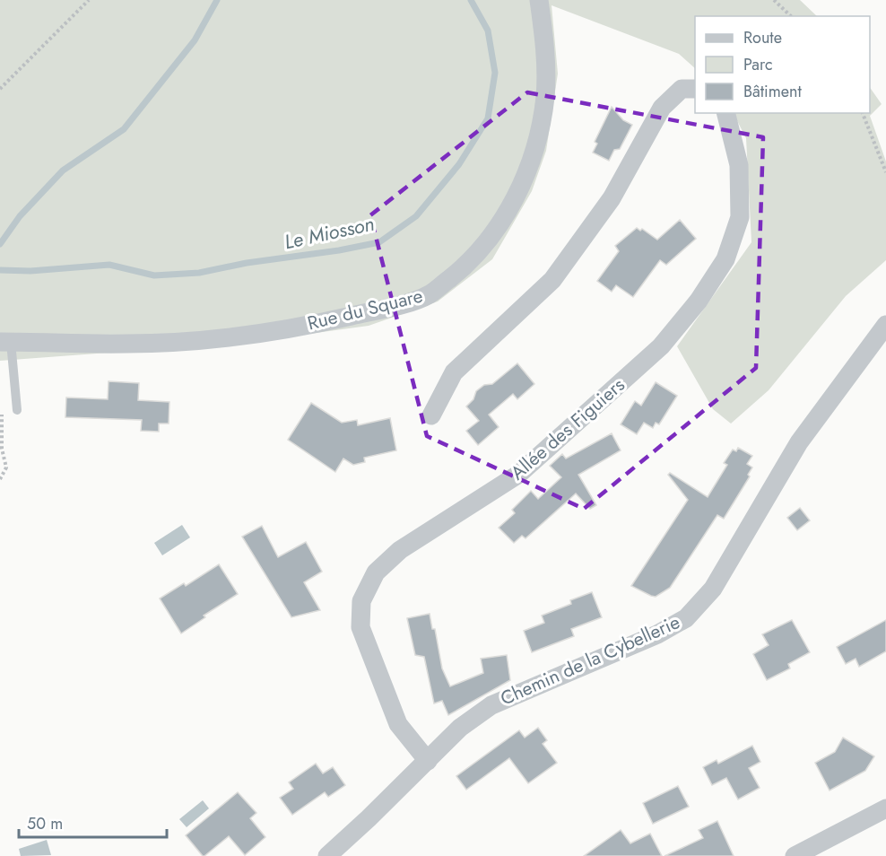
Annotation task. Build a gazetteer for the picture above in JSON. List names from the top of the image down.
{
  "streets": {
    "street": ["Rue du Square", "Allée des Figuiers", "Chemin de la Cybellerie"]
  },
  "crossings": [
    ["Allée des Figuiers", "Chemin de la Cybellerie"]
  ],
  "water": ["Le Miosson"],
  "legend": ["Route", "Parc", "Bâtiment"],
  "scale_bar": "50 m"
}
